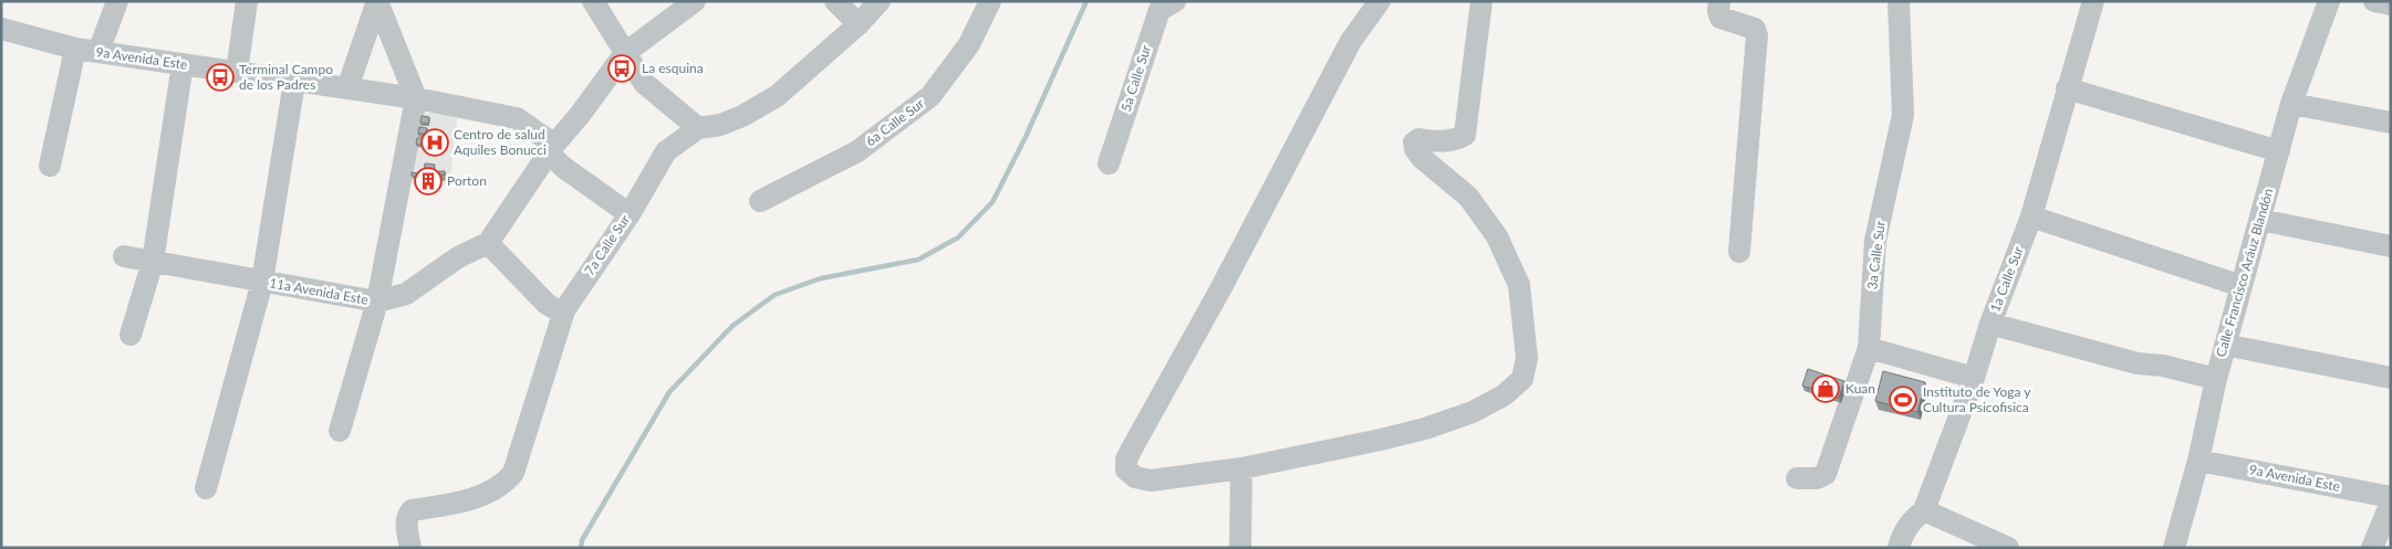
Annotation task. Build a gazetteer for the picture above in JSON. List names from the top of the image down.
{
  "streets": {
    "street": [
      "9a Avenida Este",
      "5a Calle Sur",
      "6a Calle Sur",
      "7a Calle Sur",
      "3a Calle Sur",
      "Calle Francisco Aráuz Blandón",
      "1a Calle Sur",
      "11a Avenida Este"
    ]
  },
  "crossings": [
    ["9a Avenida Este", "7a Calle Sur"],
    ["9a Avenida Este", "Calle Francisco Aráuz Blandón"]
  ],
  "places": {
    "bus stop": ["La esquina", "Terminal Campo de los Padres"],
    "hospital": ["Centro de salud Aquiles Bonucci"],
    "building": ["Porton"],
    "shop": ["Kuan"],
    "sports": ["Instituto de Yoga y Cultura Psicofisica"]
  }
}
